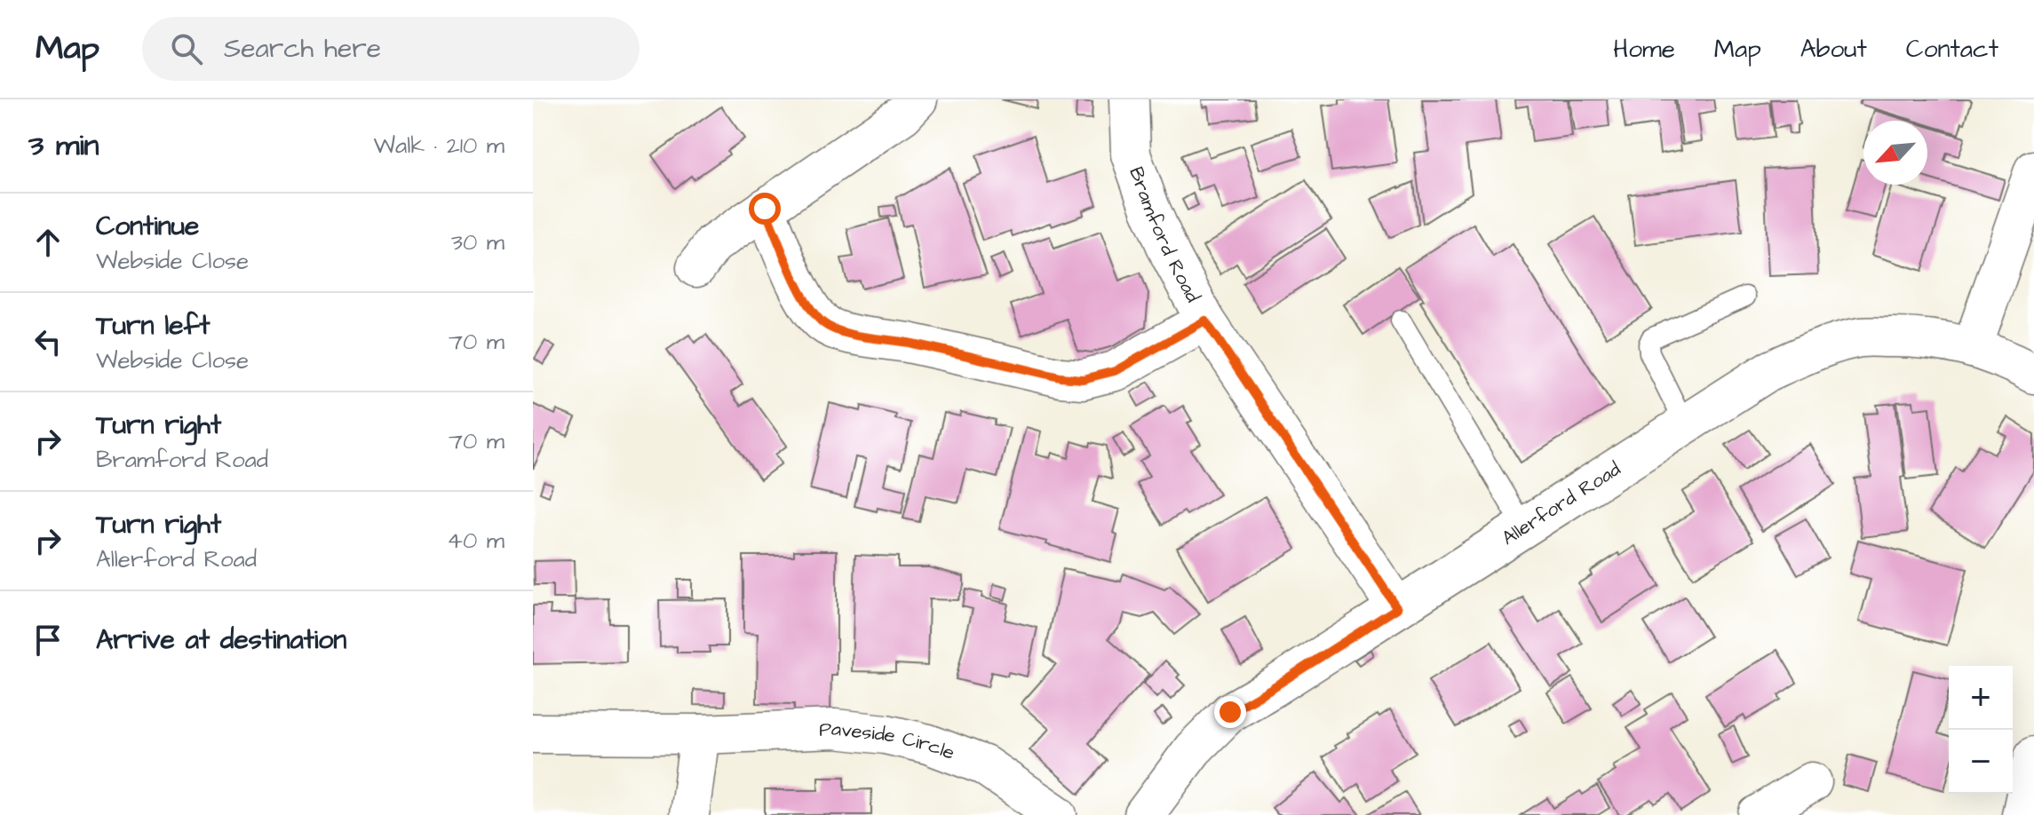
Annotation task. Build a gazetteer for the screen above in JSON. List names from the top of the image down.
{
  "streets": {
    "street": ["Bramford Road", "Allerford Road", "Paveside Circle"]
  },
  "crossings": [
    ["Bramford Road", "Allerford Road"]
  ],
  "north": "bottom left",
  "page": {
    "header": "Map",
    "search": "Search here",
    "nav": [
      "Home",
      "Map",
      "About",
      "Contact"
    ],
    "heading": ["3 min", "Walk · 210 m"],
    "list": [
      ["Continue", "Webside Close", "30 m"],
      ["Turn left", "Webside Close", "70 m"],
      ["Turn right", "Bramford Road", "70 m"],
      ["Turn right", "Allerford Road", "40 m"],
      "Arrive at destination"
    ],
    "map_buttons": ["+", "−"]
  }
}
